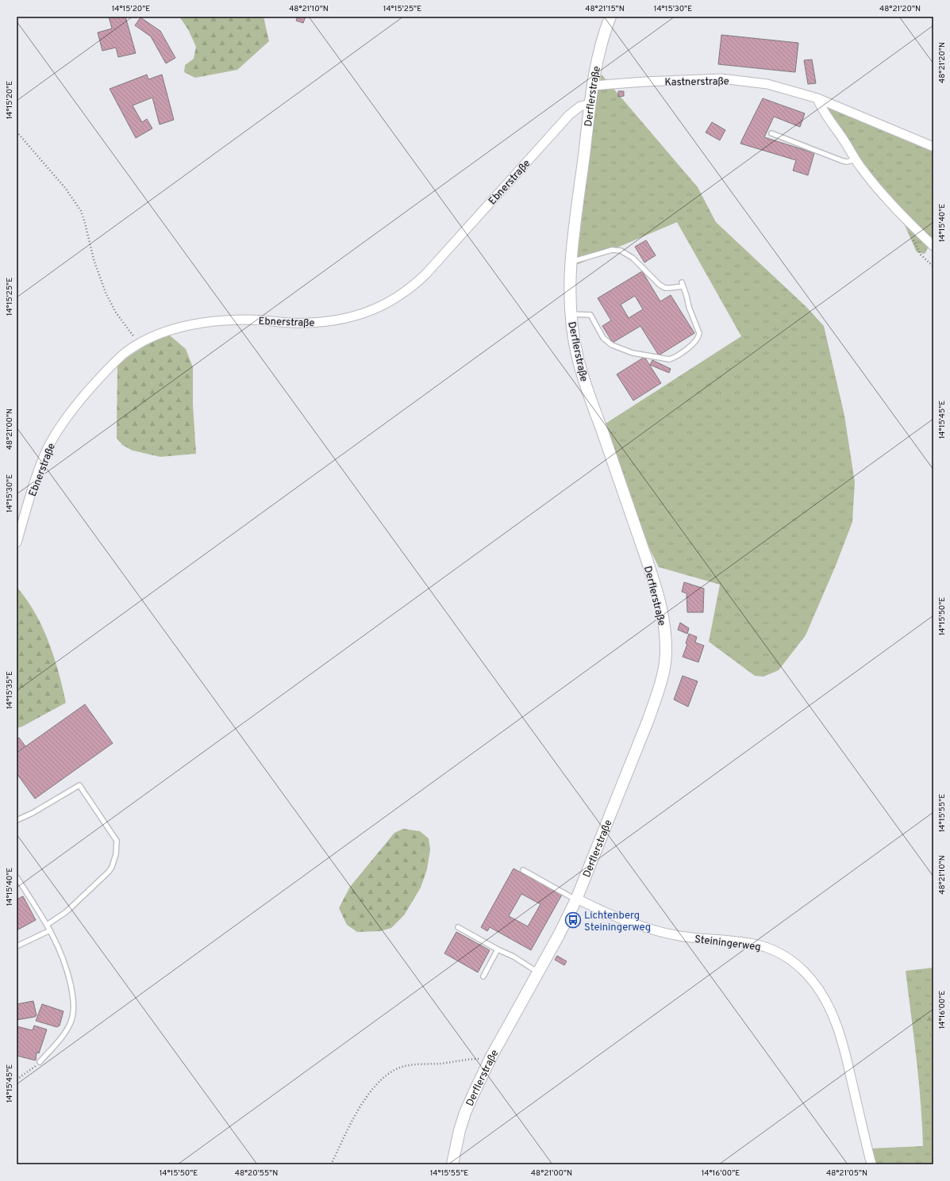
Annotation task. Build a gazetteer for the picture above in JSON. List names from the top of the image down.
{
  "streets": {
    "street": [
      "Kastnerstraße",
      "Derflerstraße",
      "Ebnerstraße",
      "Steiningerweg"
    ]
  },
  "crossings": [
    ["Kastnerstraße", "Derflerstraße"],
    ["Derflerstraße", "Ebnerstraße"],
    ["Derflerstraße", "Steiningerweg"]
  ],
  "places": {
    "bus stop": ["Lichtenberg Steiningerweg"]
  },
  "coordinates": [
    "14°15'20\"E",
    "48°21'10\"N",
    "14°15'25\"E",
    "48°21'15\"N",
    "14°15'30\"E",
    "48°21'20\"N",
    "14°15'40\"E",
    "14°15'45\"E",
    "48°21'00\"N",
    "14°15'50\"E",
    "14°15'35\"E",
    "14°15'55\"E",
    "14°16'00\"E",
    "48°20'55\"N",
    "48°21'05\"N"
  ]
}
